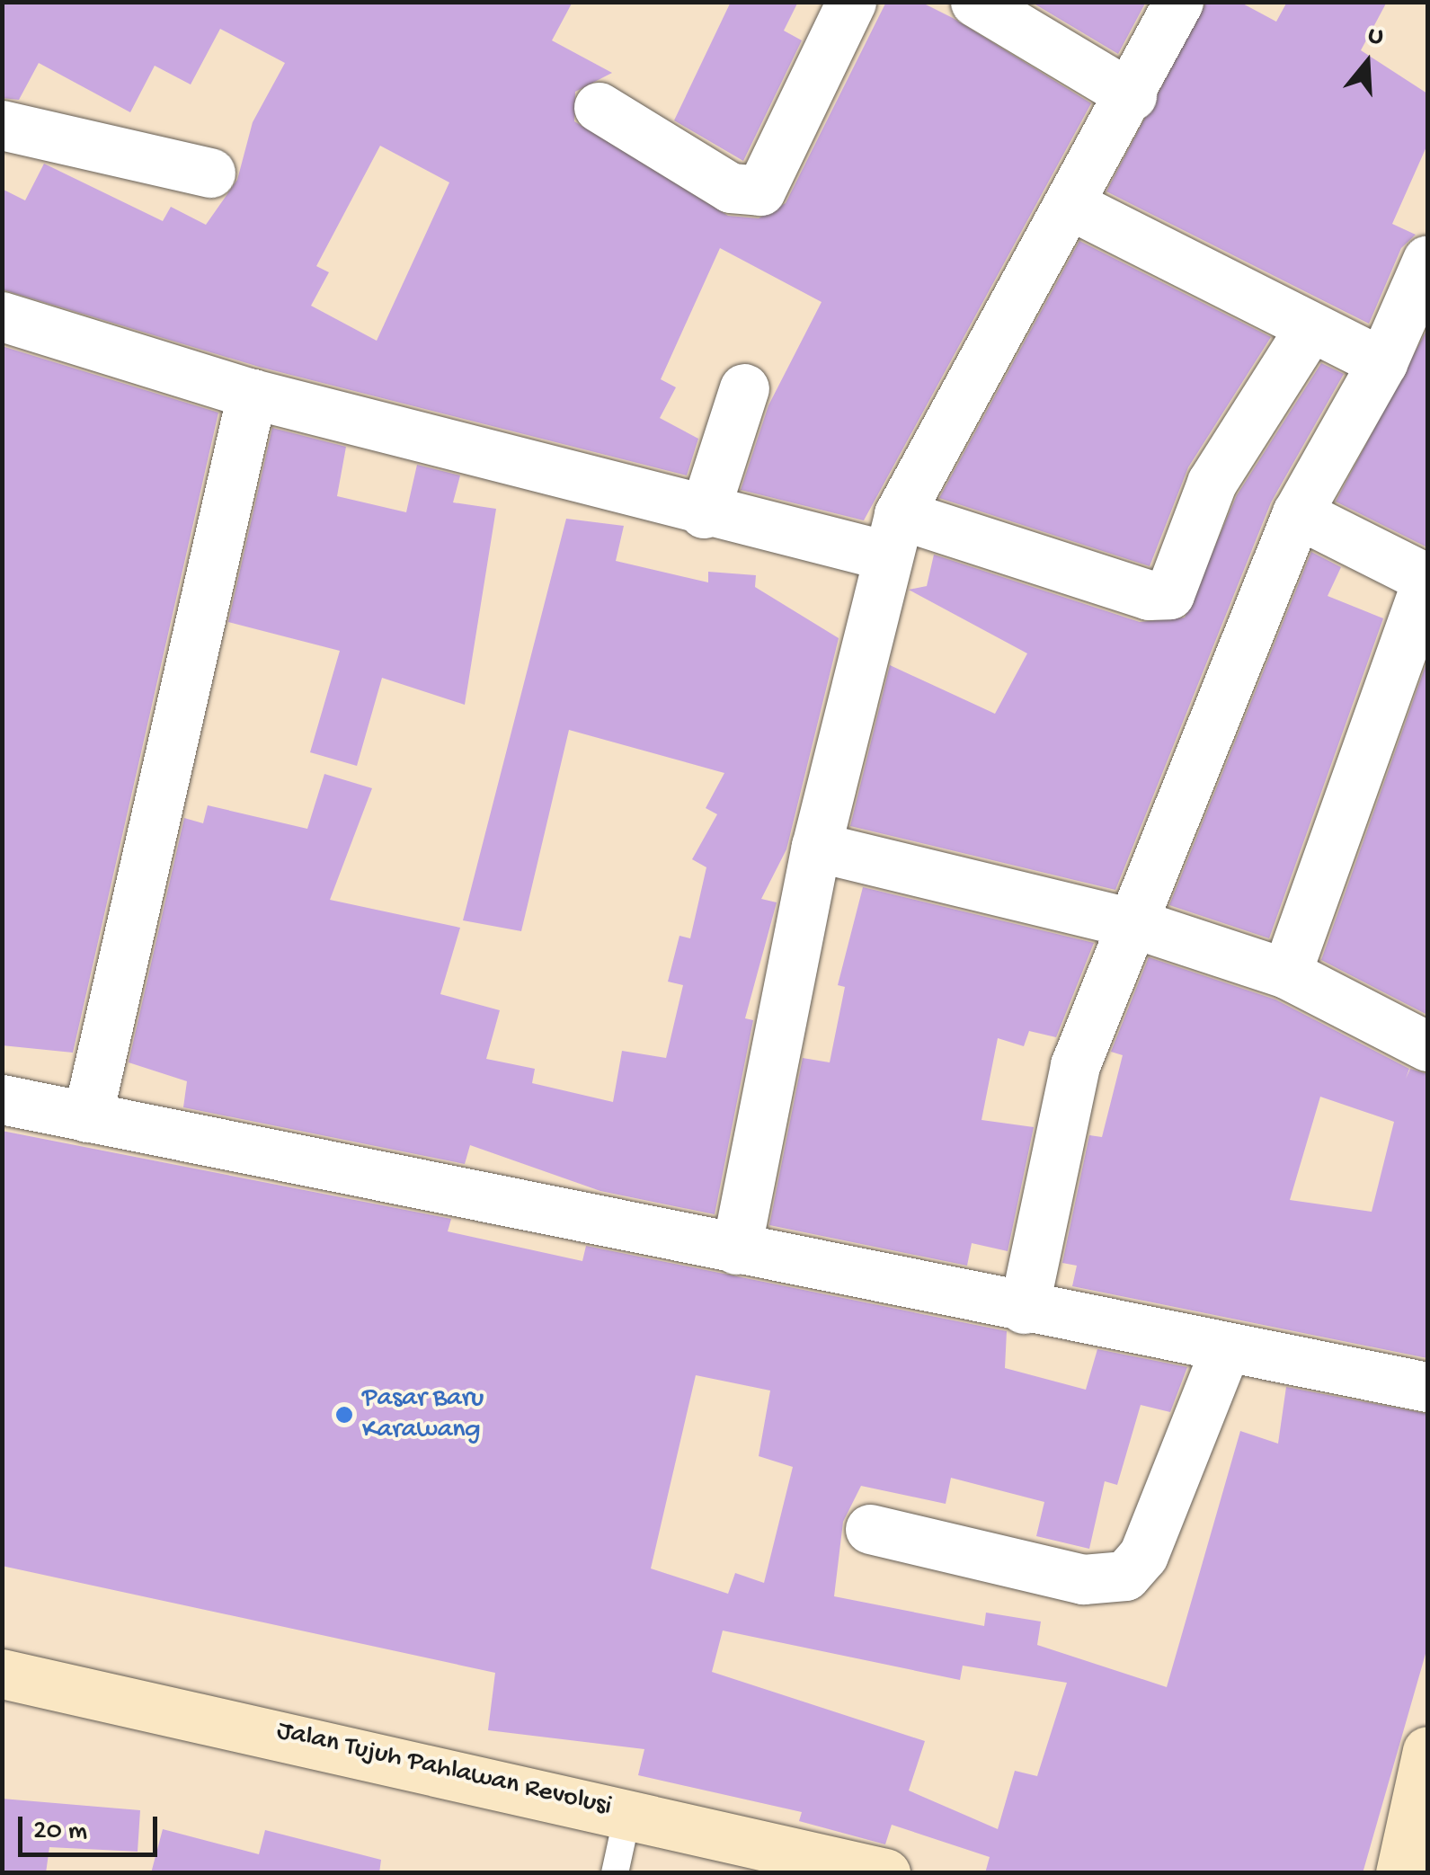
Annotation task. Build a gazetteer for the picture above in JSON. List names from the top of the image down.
{
  "streets": {
    "main road": ["Jalan Tujuh Pahlawan Revolusi"]
  },
  "places": ["Pasar Baru Karawang"],
  "scale_bar": "20 m",
  "north": "top"
}
